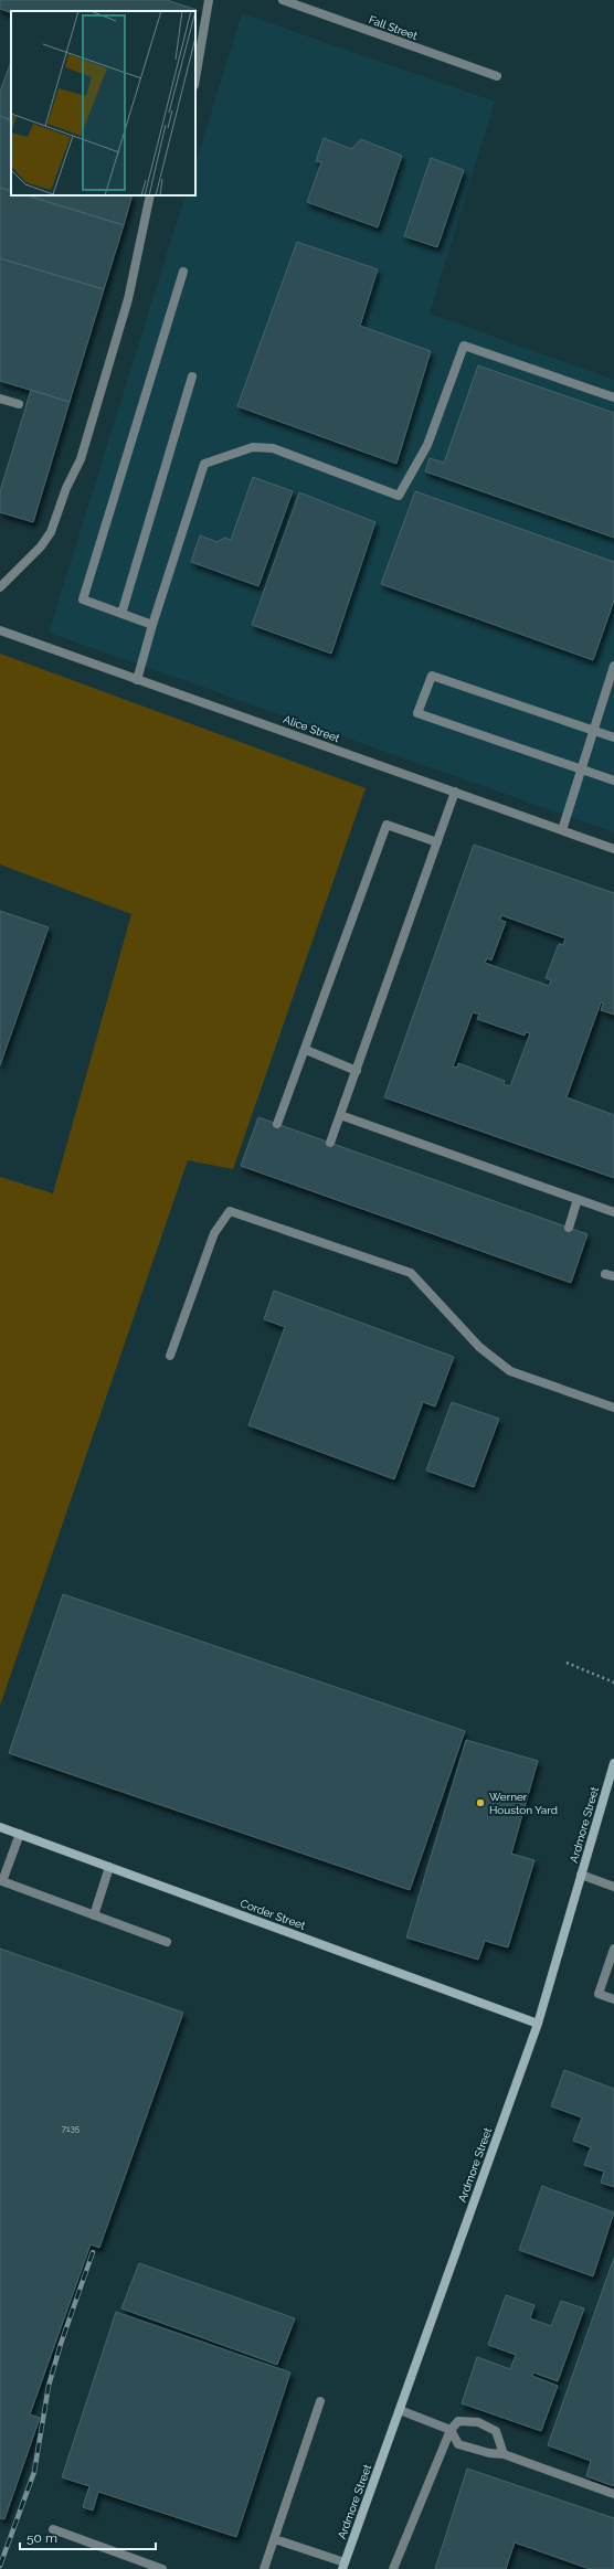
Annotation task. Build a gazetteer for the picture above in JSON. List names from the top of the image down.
{
  "streets": {
    "street": [
      "Fall Street",
      "Alice Street",
      "Ardmore Street",
      "Corder Street"
    ]
  },
  "crossings": [
    ["Ardmore Street", "Corder Street"]
  ],
  "places": ["Werner Houston Yard"],
  "house_numbers": ["7135"],
  "scale_bar": "50 m"
}
